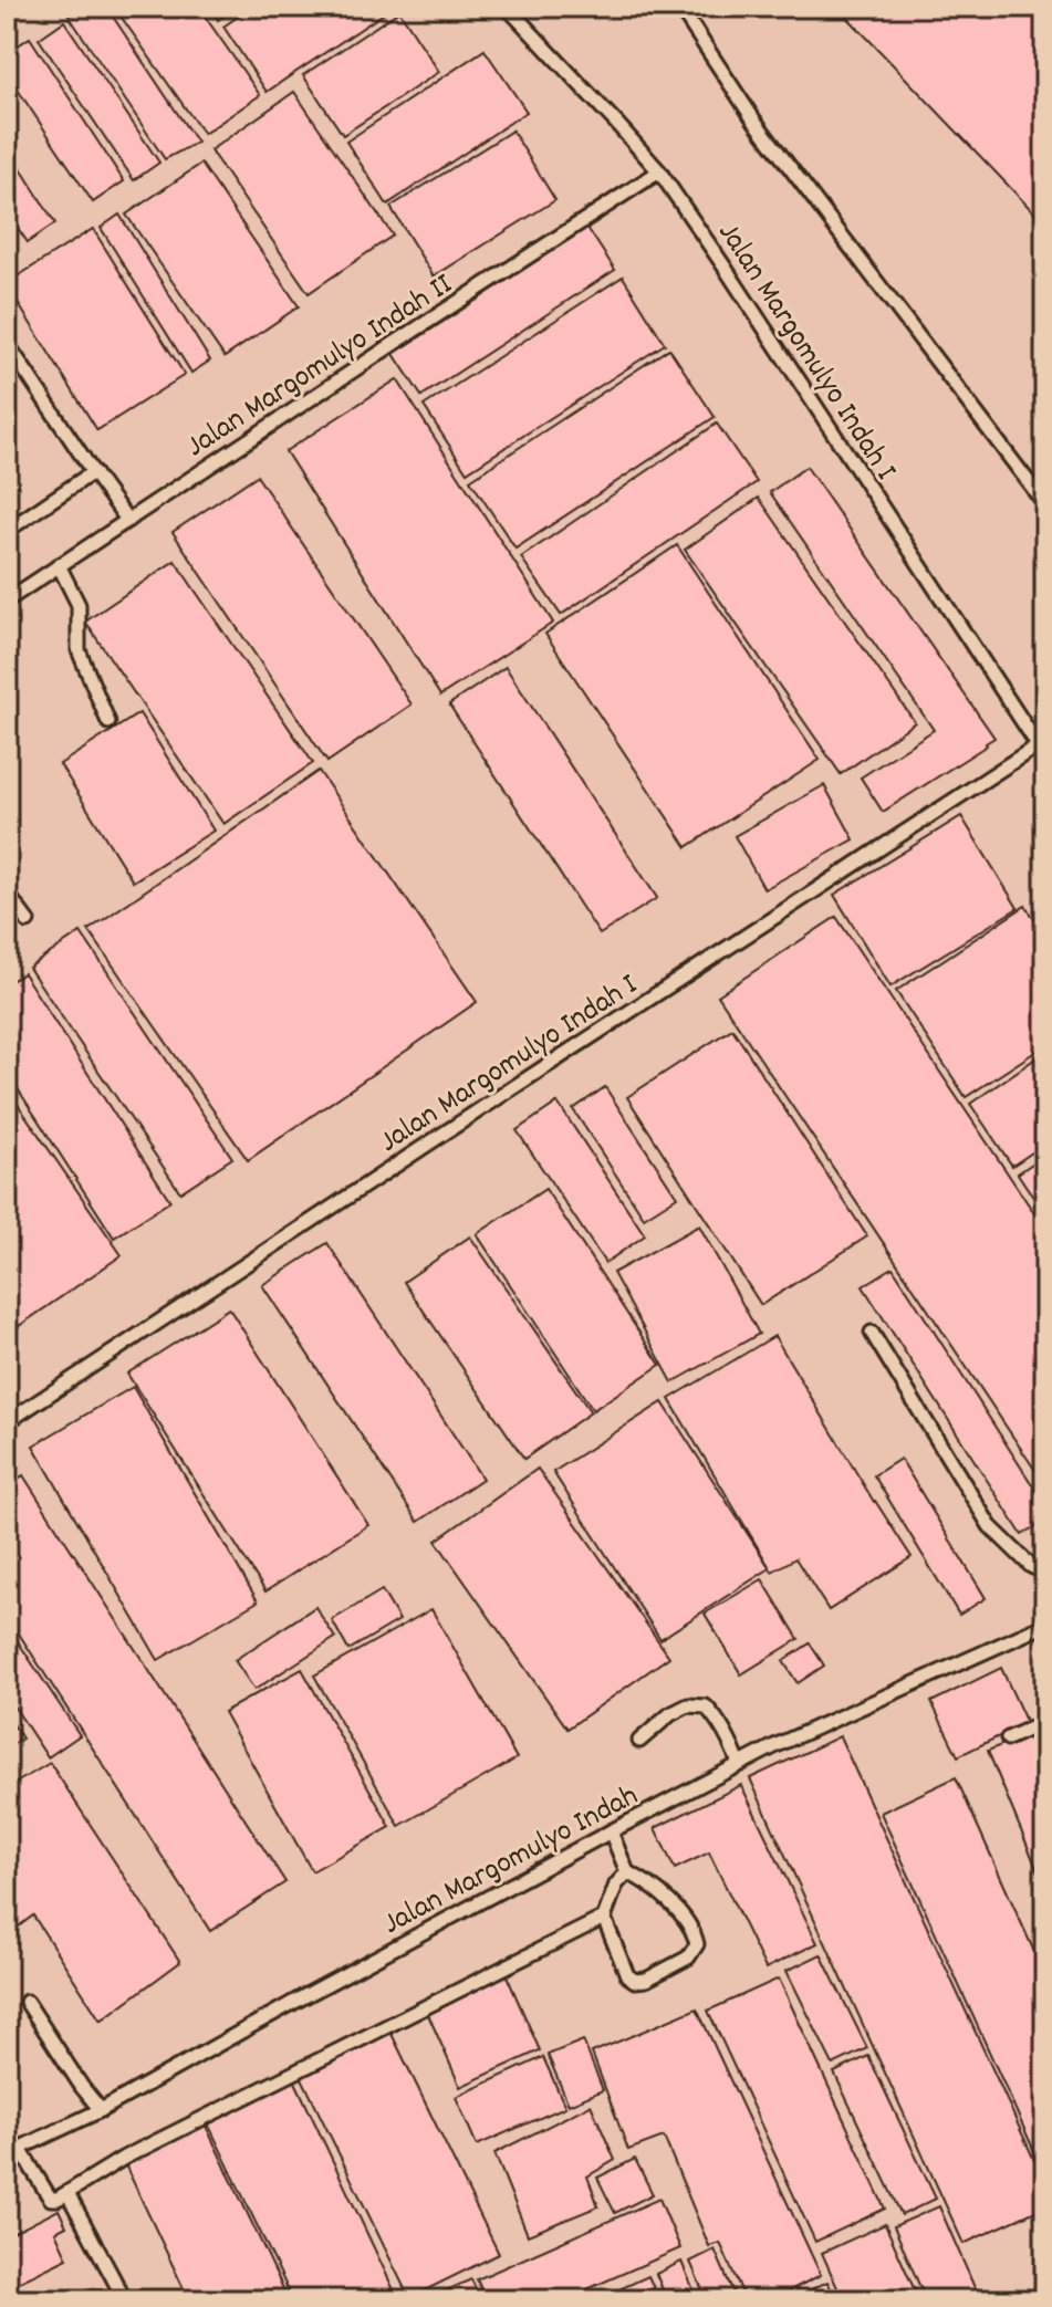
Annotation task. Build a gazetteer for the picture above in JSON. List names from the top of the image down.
{
  "streets": {
    "lane": ["Jalan Margomulyo Indah I", "Jalan Margomulyo Indah II", "Jalan Margomulyo Indah"]
  },
  "crossings": [
    ["Jalan Margomulyo Indah I", "Jalan Margomulyo Indah II"]
  ]
}
